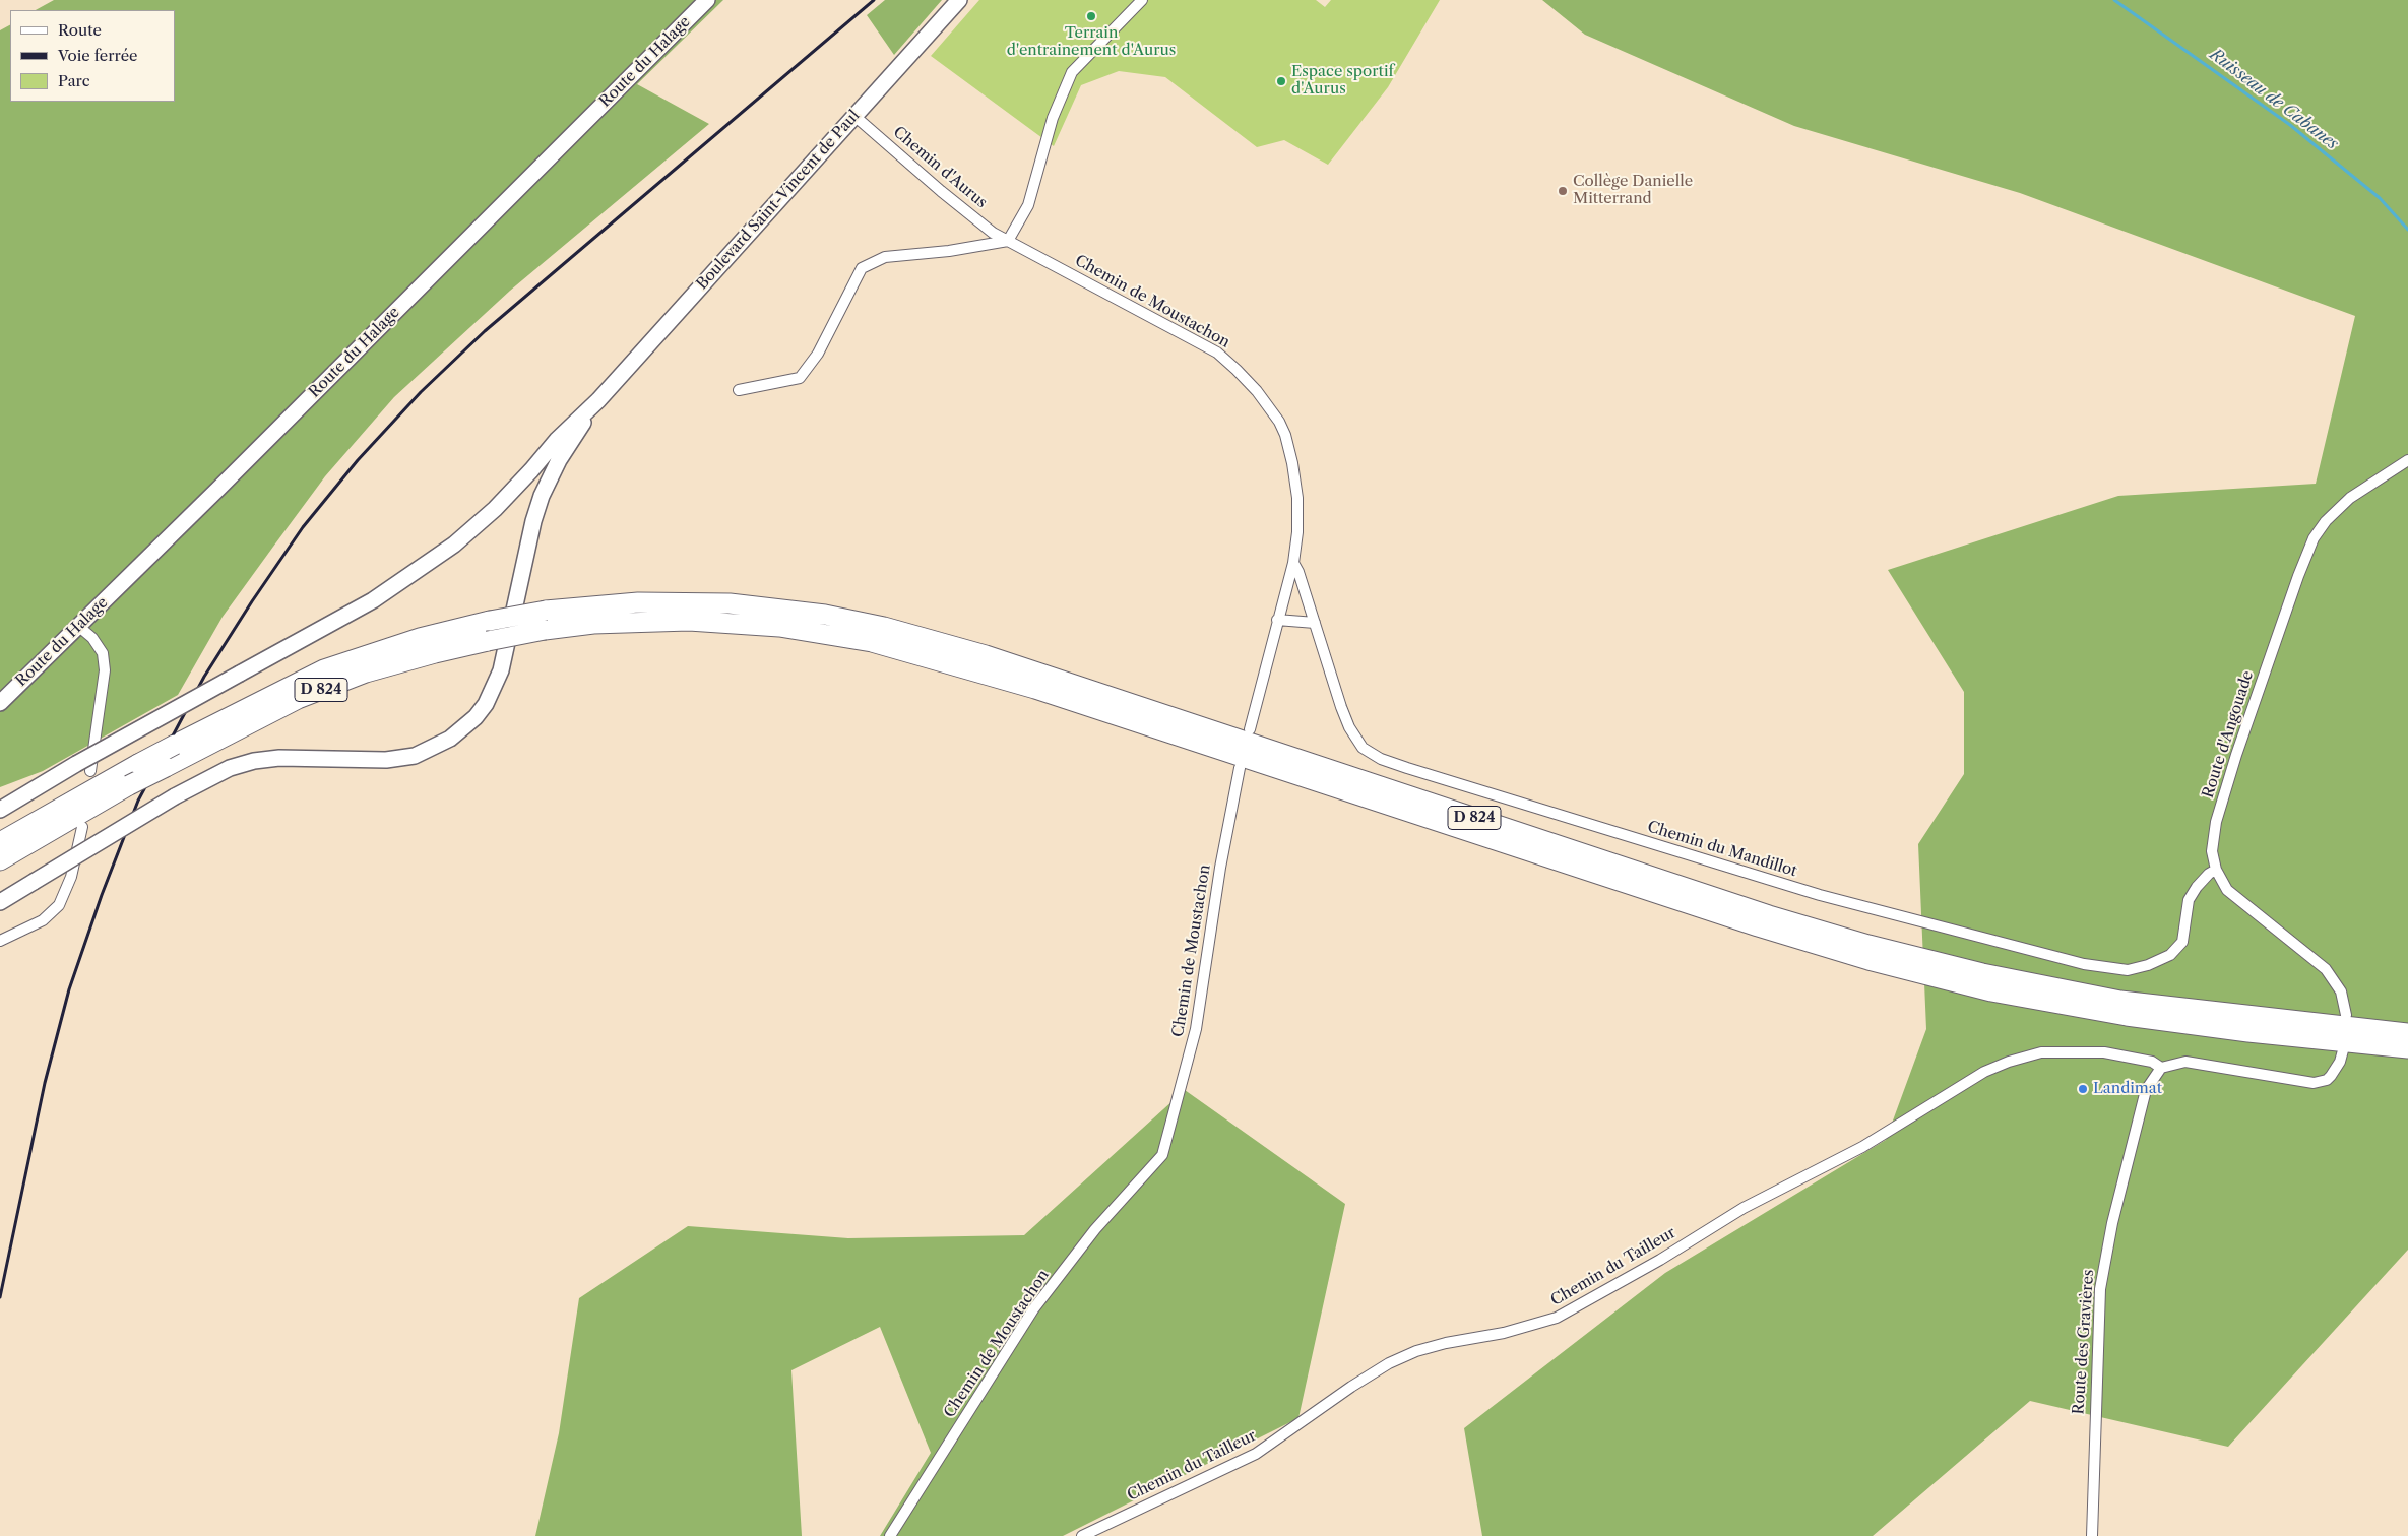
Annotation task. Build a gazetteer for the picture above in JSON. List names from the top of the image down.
{
  "streets": {
    "highway": ["D 824"],
    "main road": ["Route du Halage", "Boulevard Saint-Vincent de Paul"],
    "street": [
      "Chemin d'Aurus",
      "Chemin de Moustachon",
      "Route d'Angouade",
      "Chemin du Mandillot",
      "Chemin du Tailleur",
      "Route des Gravières"
    ]
  },
  "crossings": [
    ["Chemin d'Aurus", "Boulevard Saint-Vincent de Paul"],
    ["Chemin d'Aurus", "Chemin de Moustachon"],
    ["Chemin de Moustachon", "Chemin du Mandillot"],
    ["Route d'Angouade", "Chemin du Mandillot"],
    ["Chemin du Tailleur", "Route des Gravières"]
  ],
  "water": ["Ruisseau de Cabanes"],
  "places": [
    "Terrain d'entrainement d'Aurus",
    "Espace sportif d'Aurus",
    "Collège Danielle Mitterrand",
    "Landimat"
  ],
  "legend": ["Route", "Voie ferrée", "Parc"]
}
